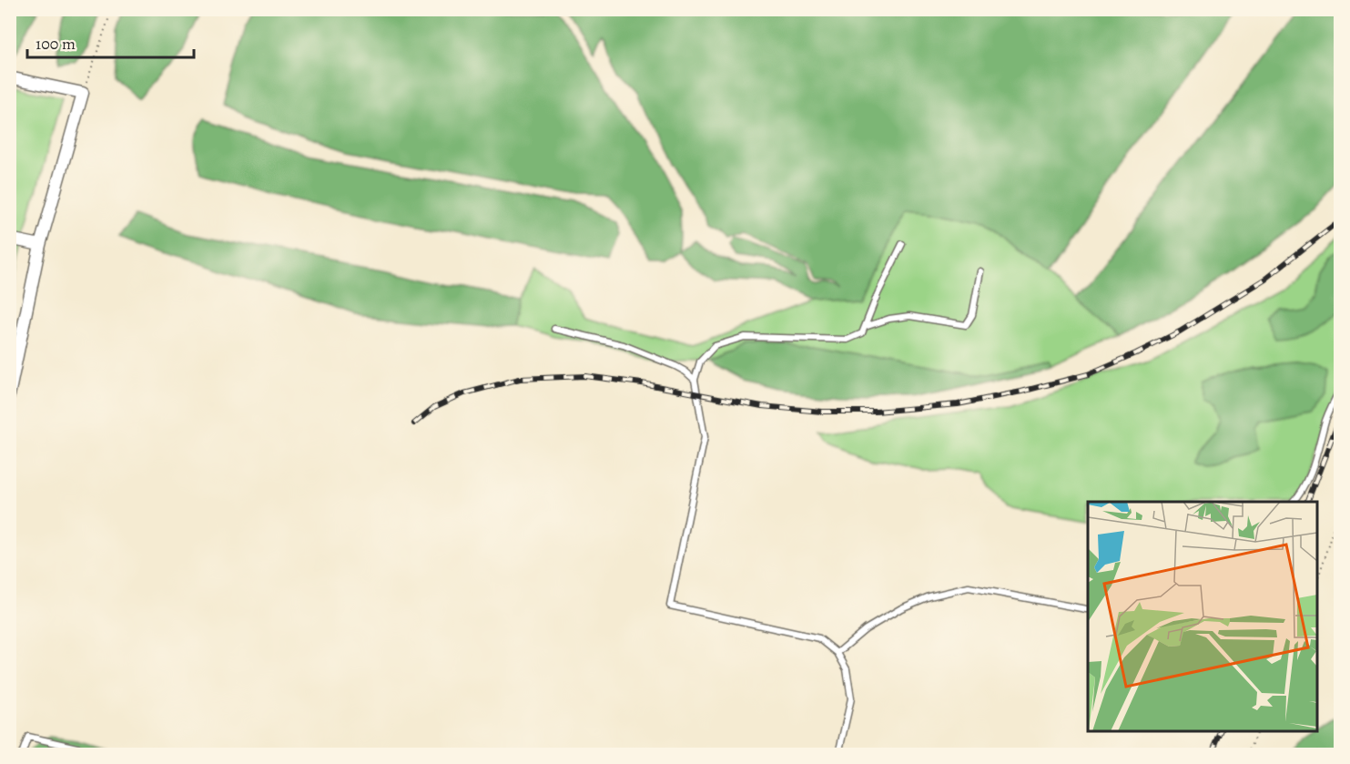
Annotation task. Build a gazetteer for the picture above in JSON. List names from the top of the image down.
{
  "scale_bar": "100 m"
}
